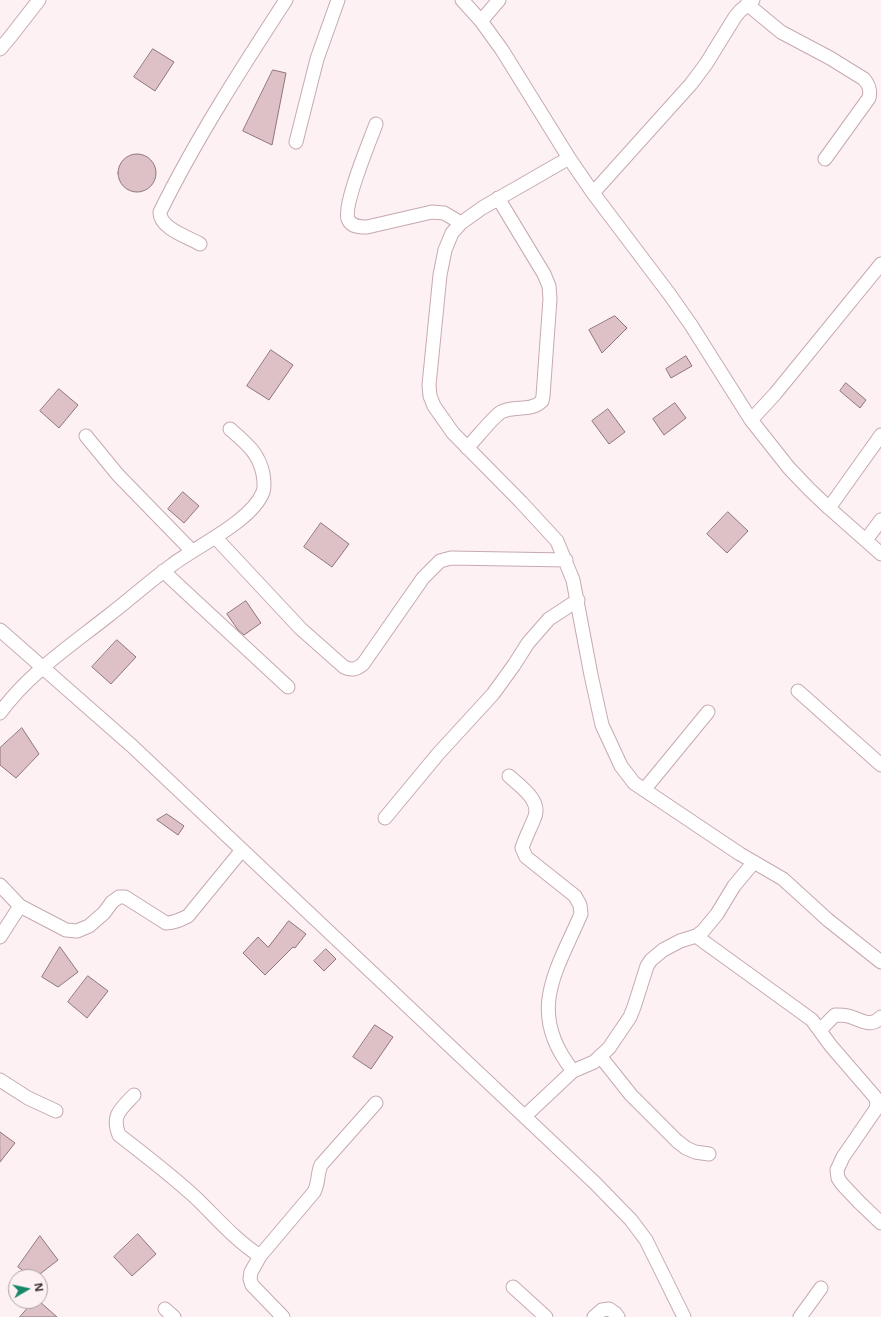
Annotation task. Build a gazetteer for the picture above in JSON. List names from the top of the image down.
{
  "north": "right"
}
